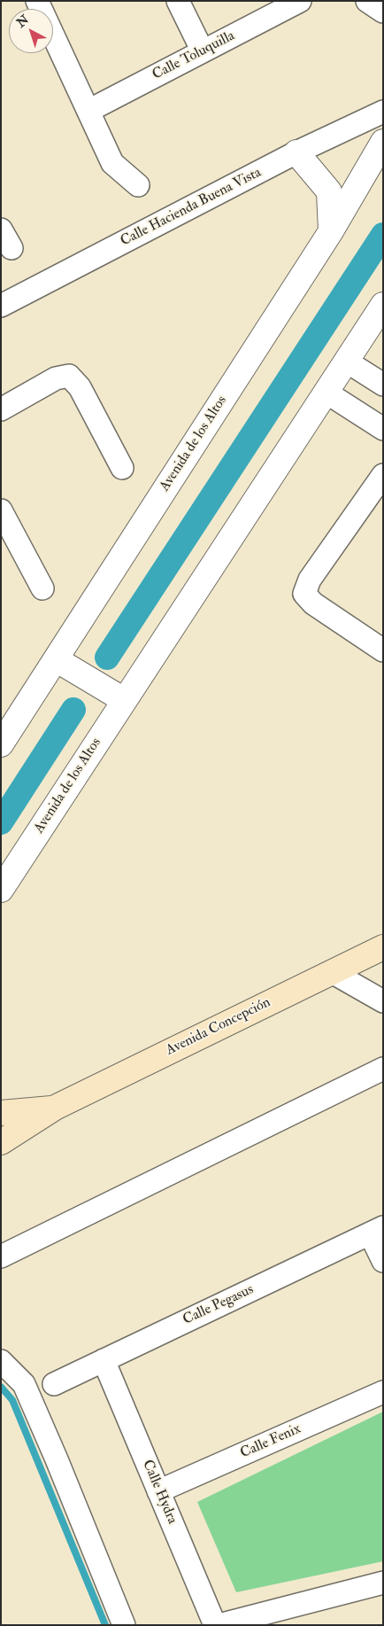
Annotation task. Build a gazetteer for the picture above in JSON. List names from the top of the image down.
{
  "streets": {
    "main road": ["Avenida Concepción"],
    "street": [
      "Calle Toluquilla",
      "Calle Hacienda Buena Vista",
      "Avenida de los Altos",
      "Calle Pegasus",
      "Calle Fenix",
      "Calle Hydra"
    ]
  },
  "crossings": [
    ["Calle Pegasus", "Calle Hydra"],
    ["Calle Fenix", "Calle Hydra"]
  ],
  "north": "top left"
}
